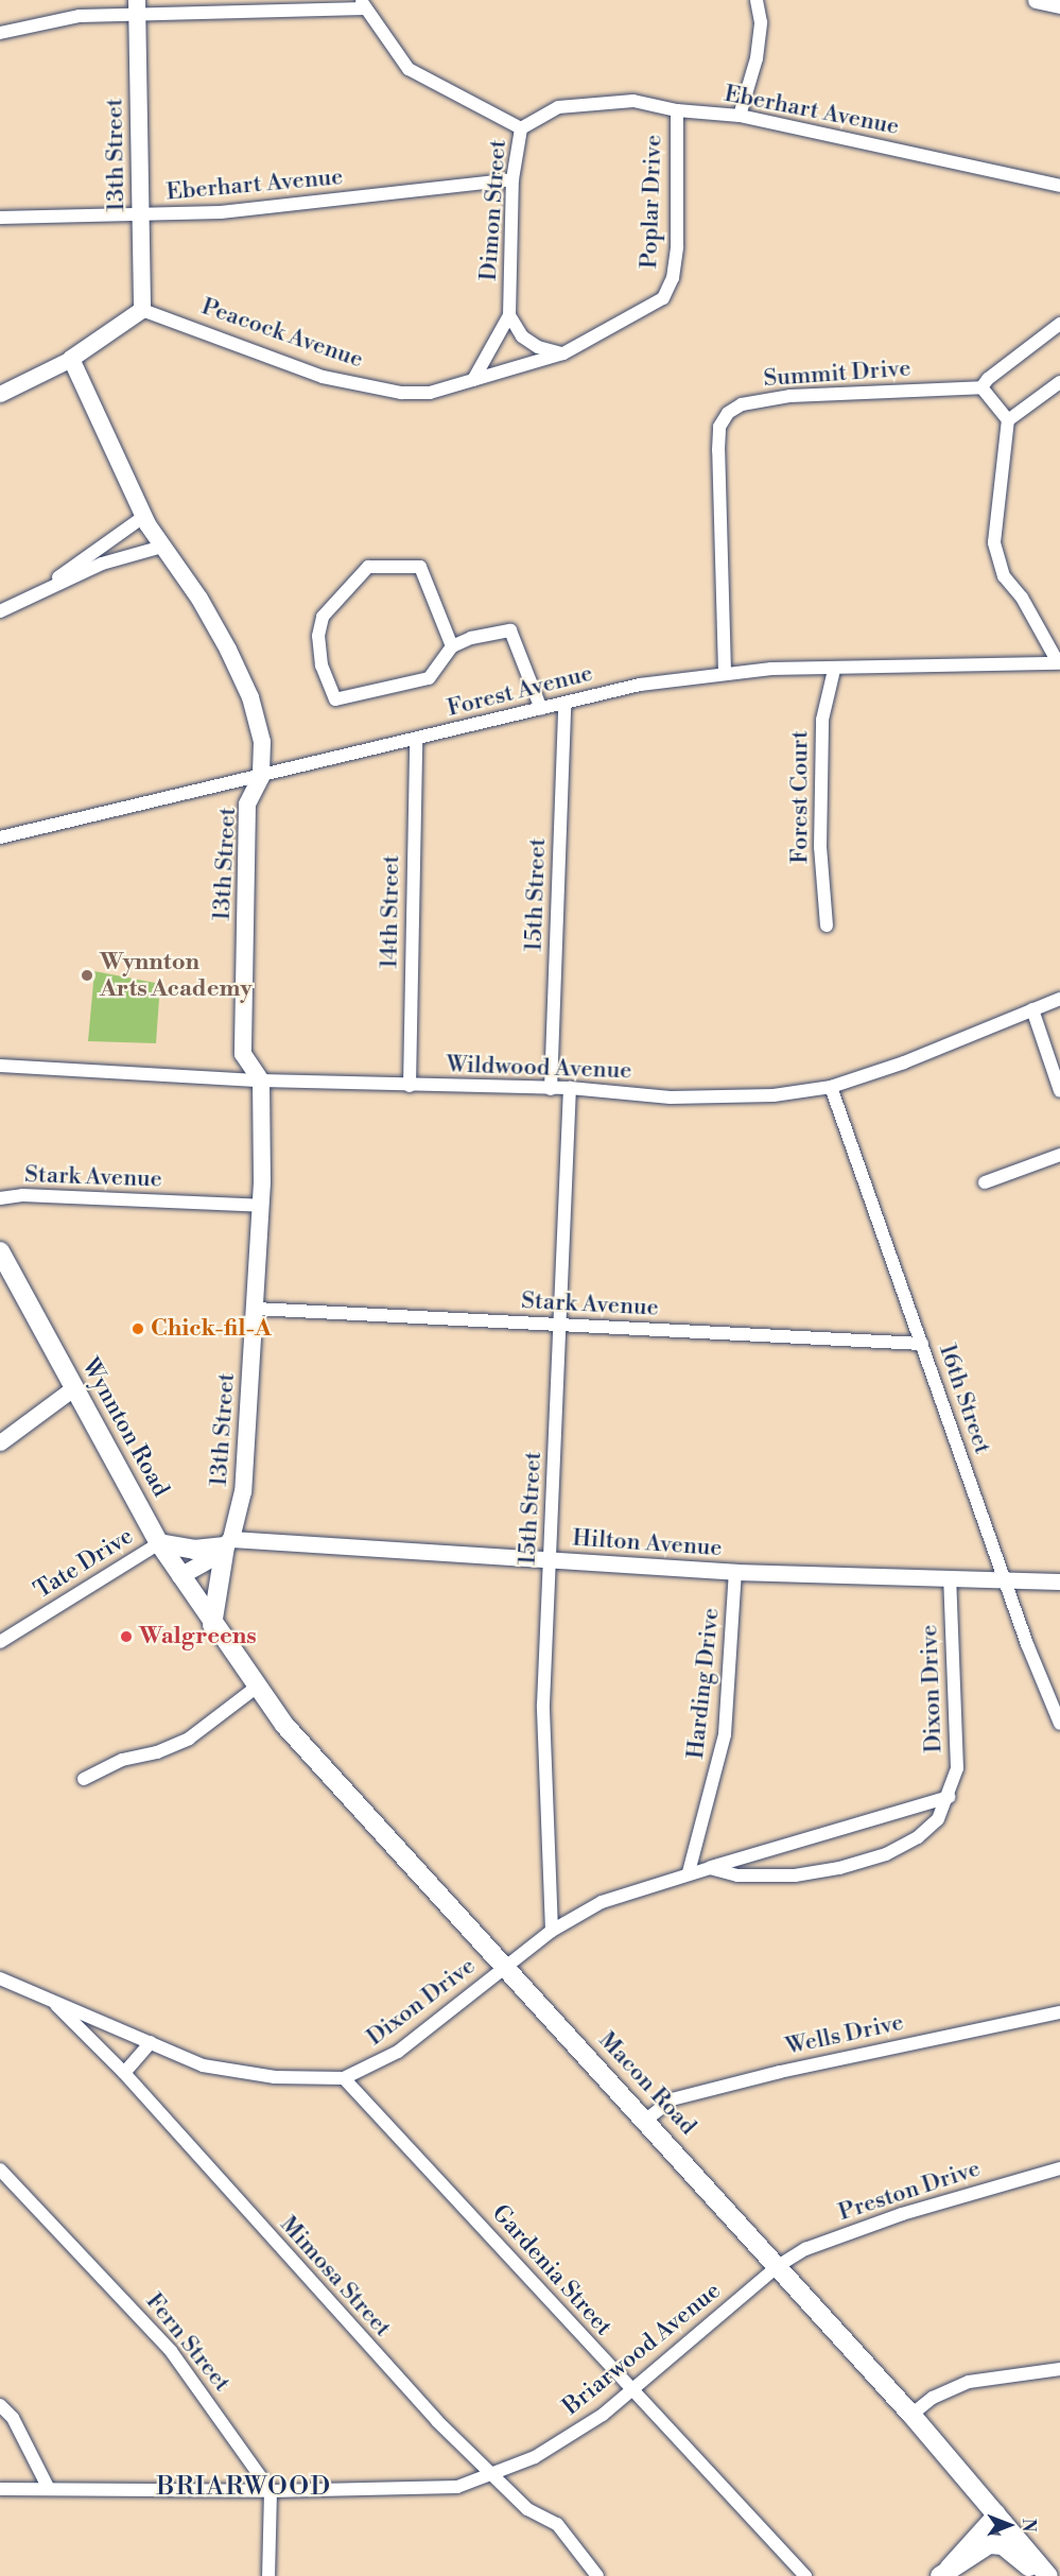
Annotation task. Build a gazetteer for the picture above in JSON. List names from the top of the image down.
{
  "streets": {
    "main road": ["13th Street", "Wynnton Road", "Macon Road"],
    "street": [
      "Eberhart Avenue",
      "Poplar Drive",
      "Dimon Street",
      "Peacock Avenue",
      "Summit Drive",
      "Forest Avenue",
      "Forest Court",
      "15th Street",
      "14th Street",
      "Wildwood Avenue",
      "Stark Avenue",
      "16th Street",
      "Hilton Avenue",
      "Tate Drive",
      "Harding Drive",
      "Dixon Drive",
      "Wells Drive",
      "Preston Drive",
      "Gardenia Street",
      "Mimosa Street",
      "Fern Street",
      "Briarwood Avenue"
    ]
  },
  "crossings": [
    ["Eberhart Avenue", "13th Street"],
    ["Eberhart Avenue", "Poplar Drive"],
    ["Eberhart Avenue", "Dimon Street"],
    ["13th Street", "Peacock Avenue"],
    ["13th Street", "Forest Avenue"],
    ["13th Street", "Wildwood Avenue"],
    ["13th Street", "Stark Avenue"],
    ["13th Street", "Hilton Avenue"],
    ["Poplar Drive", "Peacock Avenue"],
    ["Dimon Street", "Peacock Avenue"],
    ["Summit Drive", "Forest Avenue"],
    ["Forest Avenue", "Forest Court"],
    ["Forest Avenue", "15th Street"],
    ["Forest Avenue", "14th Street"],
    ["15th Street", "Wildwood Avenue"],
    ["15th Street", "Stark Avenue"],
    ["15th Street", "Hilton Avenue"],
    ["15th Street", "Dixon Drive"],
    ["14th Street", "Wildwood Avenue"],
    ["Wildwood Avenue", "16th Street"],
    ["Stark Avenue", "16th Street"],
    ["16th Street", "Hilton Avenue"],
    ["Wynnton Road", "Tate Drive"],
    ["Wynnton Road", "Macon Road"],
    ["Hilton Avenue", "Harding Drive"],
    ["Hilton Avenue", "Dixon Drive"],
    ["Harding Drive", "Dixon Drive"],
    ["Dixon Drive", "Macon Road"],
    ["Dixon Drive", "Gardenia Street"],
    ["Dixon Drive", "Mimosa Street"],
    ["Wells Drive", "Macon Road"],
    ["Macon Road", "Preston Drive"],
    ["Macon Road", "Briarwood Avenue"],
    ["Preston Drive", "Briarwood Avenue"],
    ["Gardenia Street", "Briarwood Avenue"],
    ["Mimosa Street", "Briarwood Avenue"],
    ["Fern Street", "Briarwood Avenue"]
  ],
  "districts": ["BRIARWOOD"],
  "places": ["Wynnton Arts Academy", "Chick-fil-A", "Walgreens"],
  "north": "right"
}
